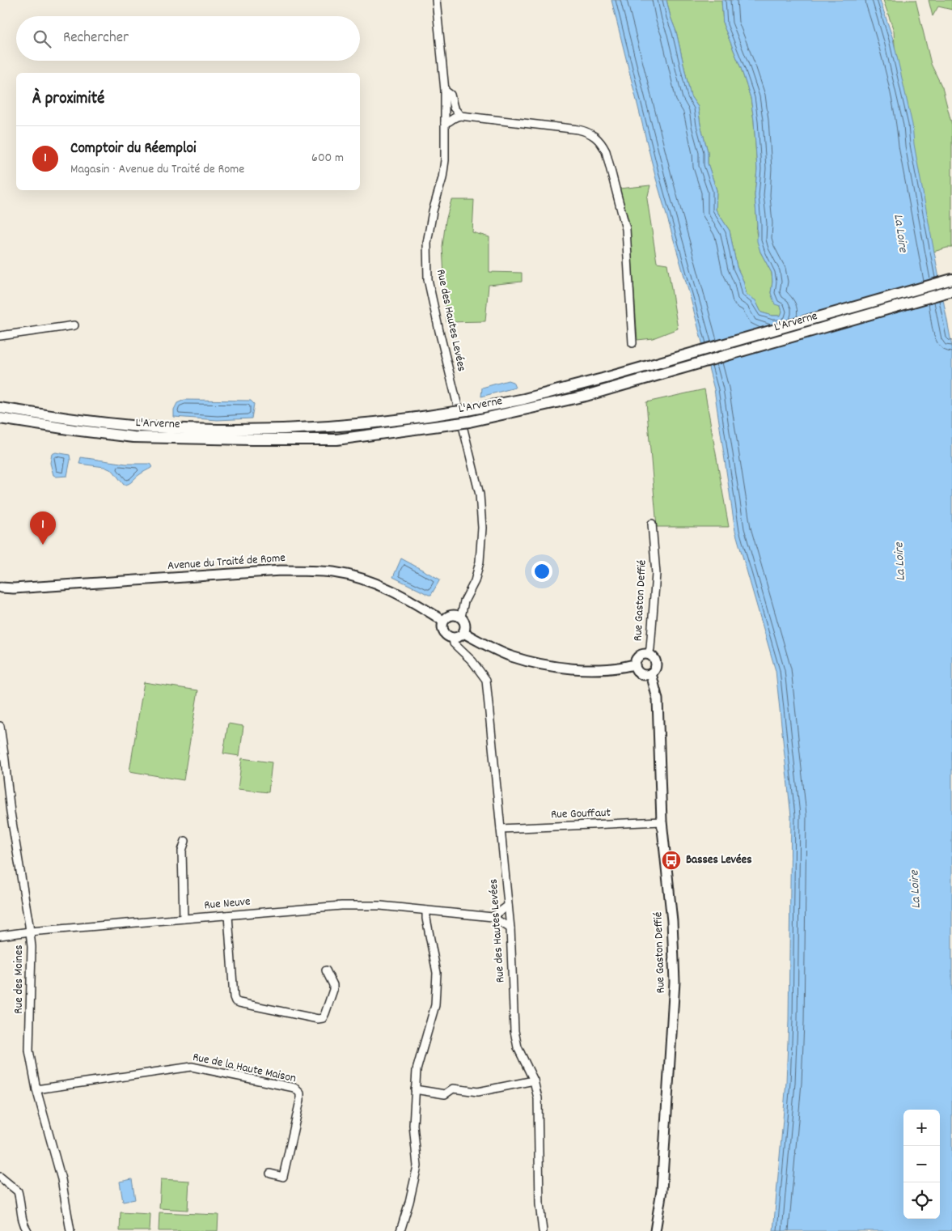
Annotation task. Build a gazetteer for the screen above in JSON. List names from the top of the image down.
{
  "streets": {
    "highway": ["L'Arverne"],
    "main road": ["Avenue du Traité de Rome", "Rue Gaston Deffié"],
    "street": [
      "Rue des Hautes Levées",
      "Rue Gouffaut",
      "Rue Neuve",
      "Rue des Moines",
      "Rue de la Haute Maison"
    ]
  },
  "crossings": [
    ["Rue des Hautes Levées", "Avenue du Traité de Rome"],
    ["Rue des Hautes Levées", "Rue Gouffaut"],
    ["Rue Gaston Deffié", "Rue Gouffaut"],
    ["Rue Neuve", "Rue des Moines"],
    ["Rue des Moines", "Rue de la Haute Maison"]
  ],
  "water": ["La Loire"],
  "places": {
    "bus stop": ["Basses Levées"]
  },
  "page": {
    "search": "Rechercher",
    "heading": "À proximité",
    "list": [
      {
        "mark": "1",
        "name": "Comptoir du Réemploi",
        "note": "Magasin · Avenue du Traité de Rome",
        "value": "600 m"
      }
    ],
    "pins": "1",
    "map_buttons": ["+", "−"]
  }
}
